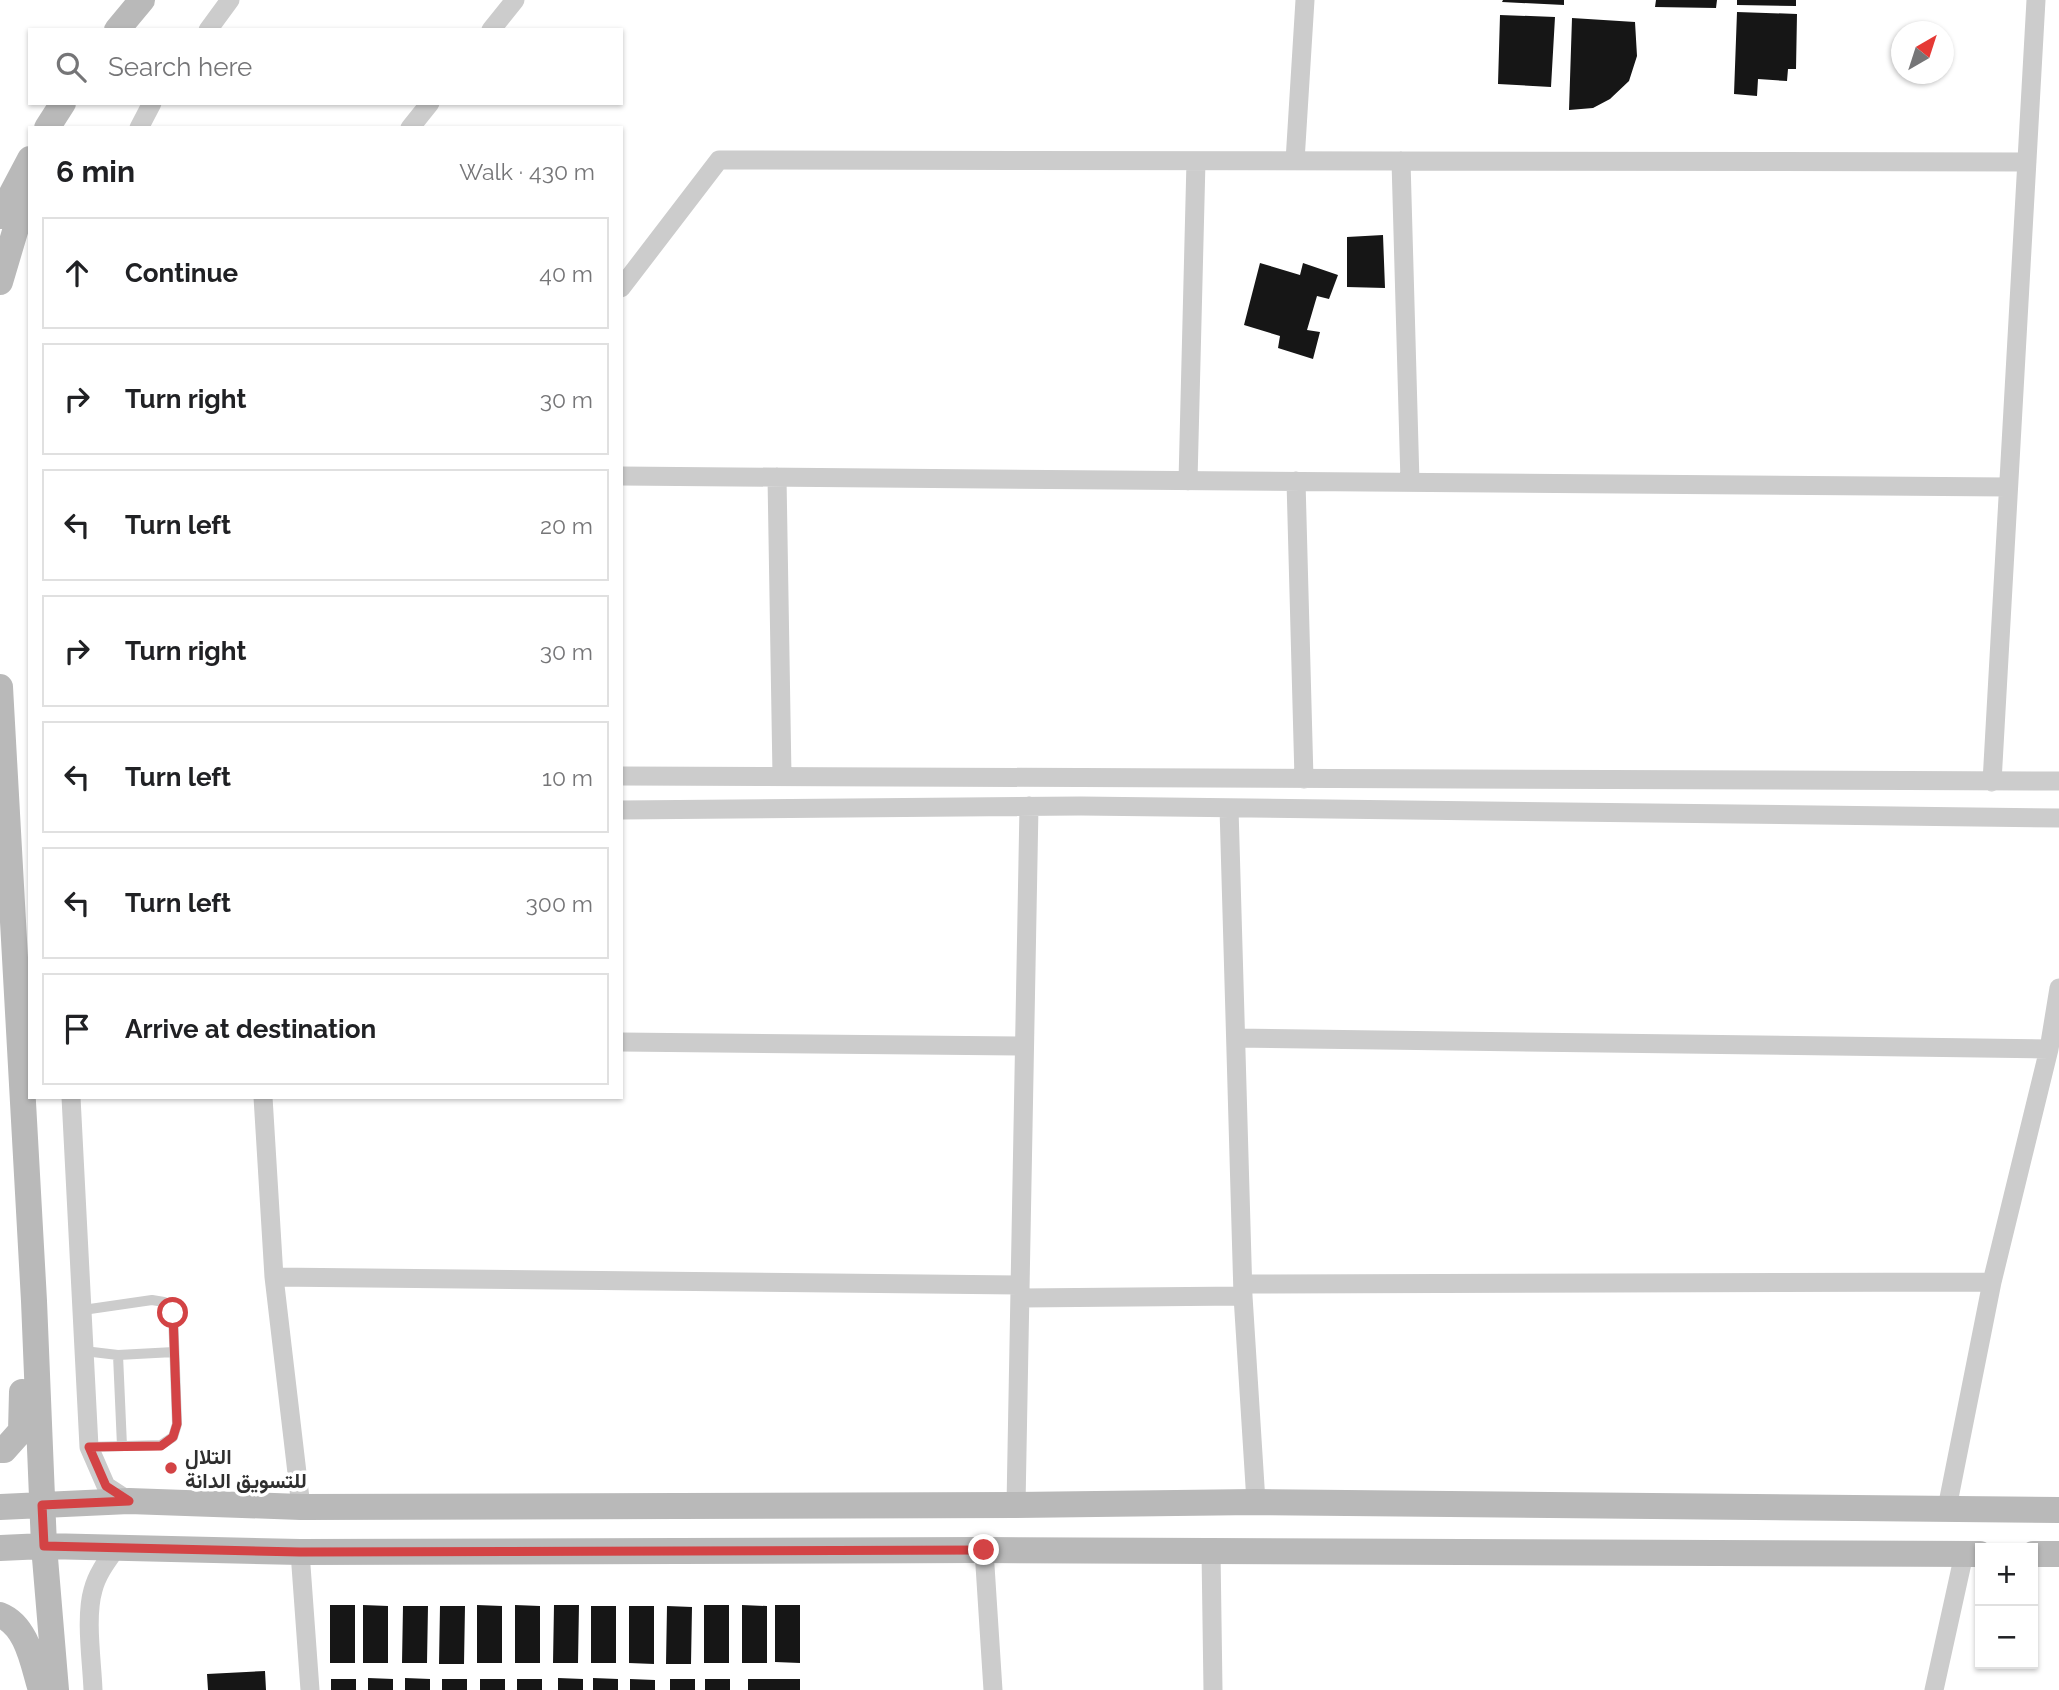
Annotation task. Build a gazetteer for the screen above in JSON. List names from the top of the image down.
{
  "places": ["التلال للتسويق الدانة"],
  "north": "top right",
  "page": {
    "search": "Search here",
    "heading": ["6 min", "Walk · 430 m"],
    "list": [
      ["Continue", "40 m"],
      ["Turn right", "30 m"],
      ["Turn left", "20 m"],
      ["Turn right", "30 m"],
      ["Turn left", "10 m"],
      ["Turn left", "300 m"],
      "Arrive at destination"
    ],
    "map_buttons": ["+", "−"]
  }
}
